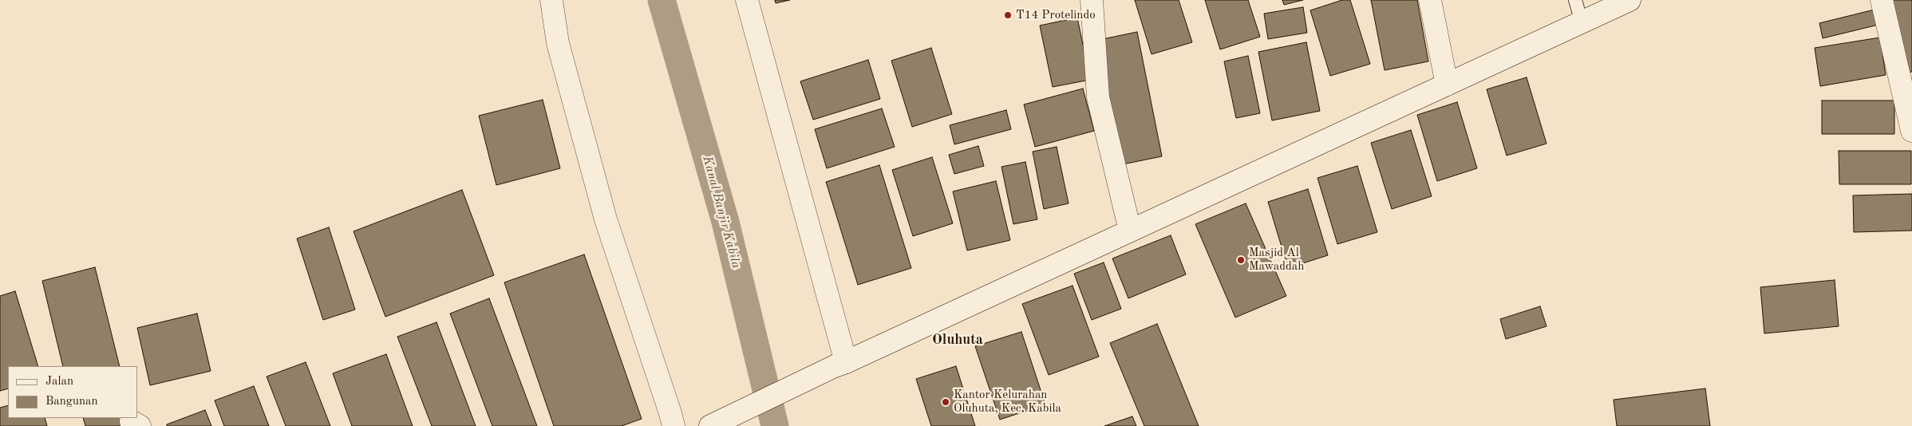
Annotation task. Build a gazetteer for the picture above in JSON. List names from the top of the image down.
{
  "districts": ["Oluhuta"],
  "water": ["Kanal Banjir Kabila"],
  "places": ["T14 Protelindo", "Masjid Al Mawaddah", "Kantor Kelurahan Oluhuta, Kec. Kabila"],
  "legend": ["Jalan", "Bangunan"]
}
